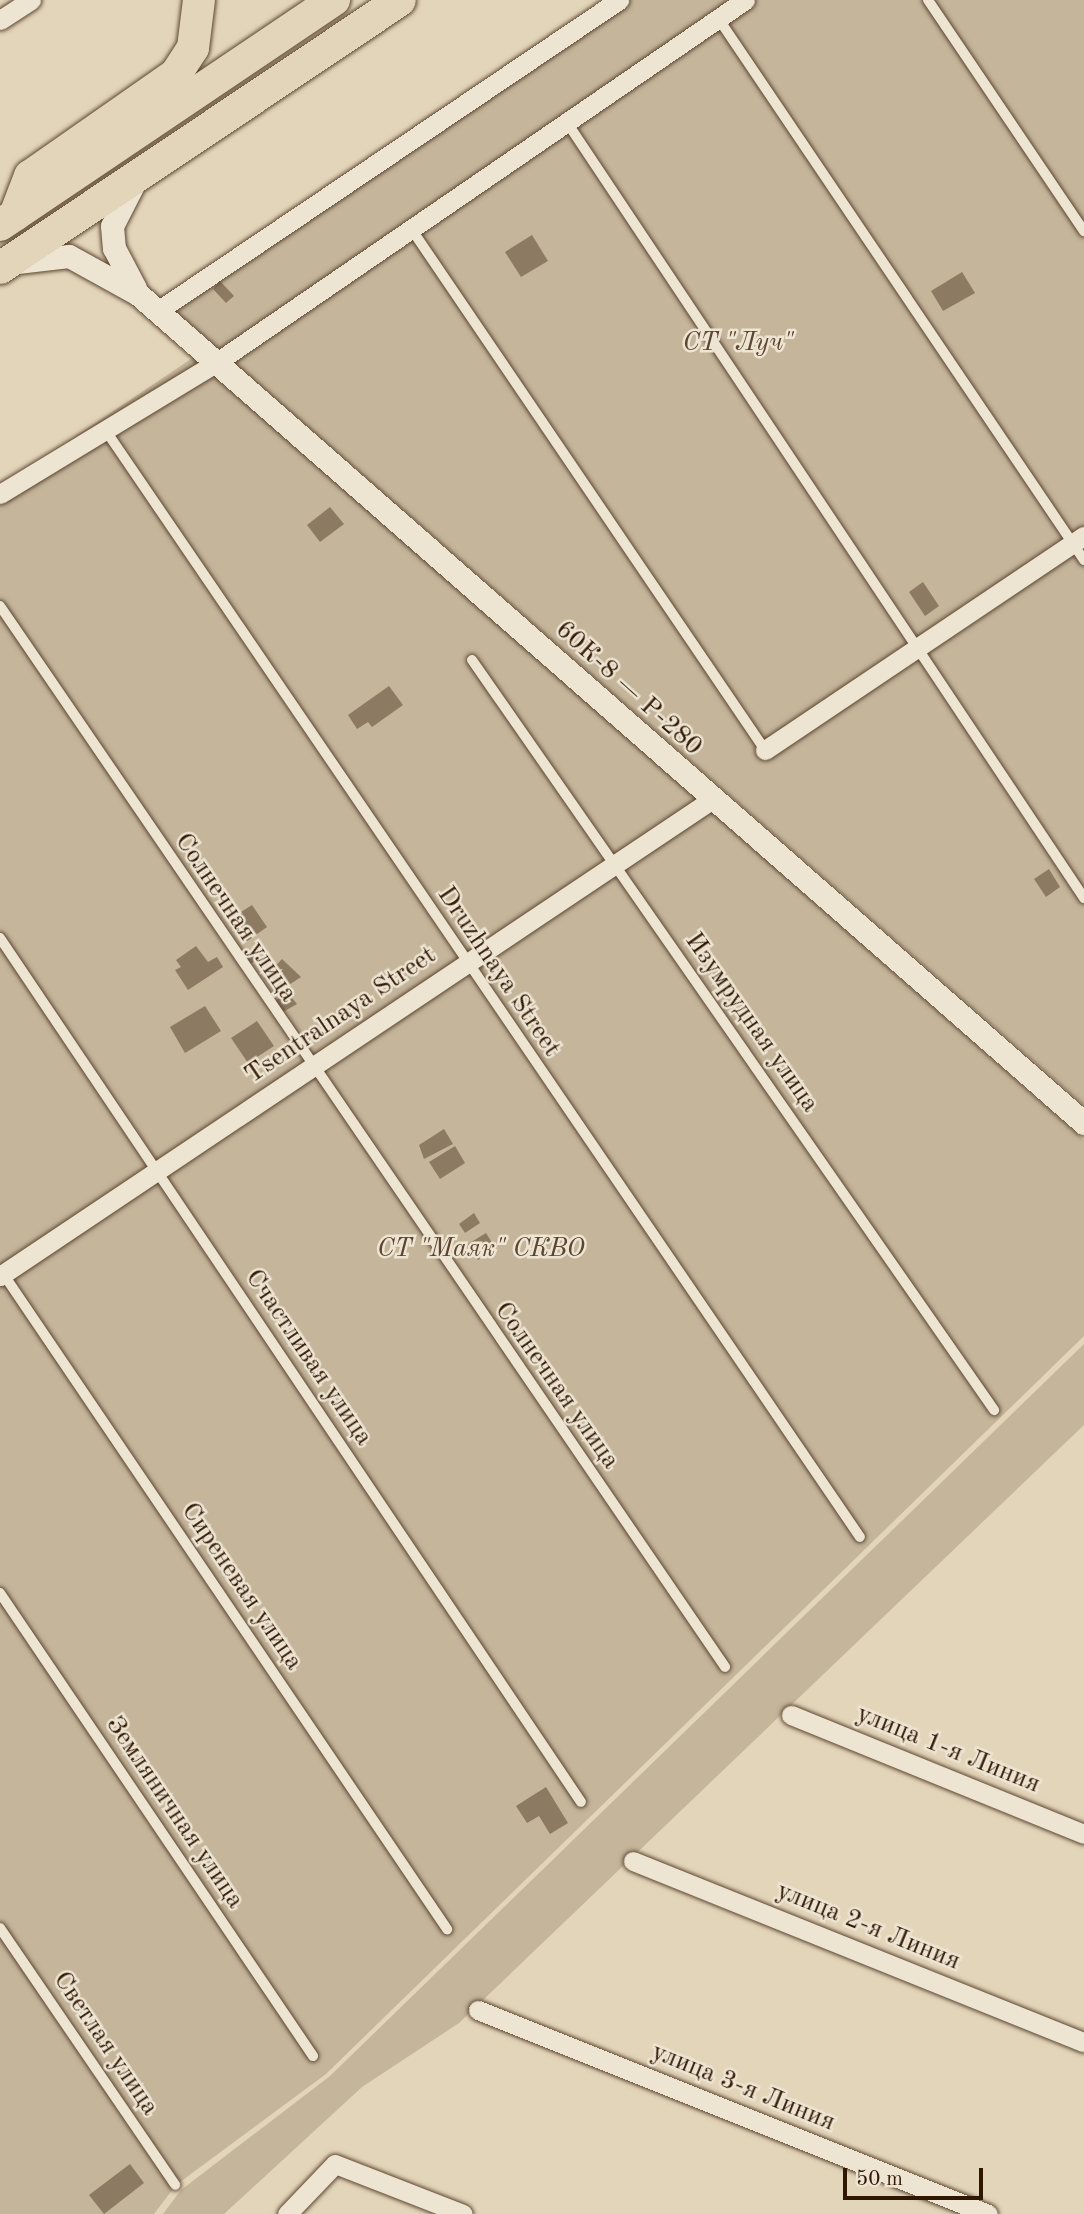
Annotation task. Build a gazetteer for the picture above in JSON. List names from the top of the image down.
{
  "streets": {
    "street": [
      "60К-8 — Р-280",
      "Tsentralnaya Street",
      "улица 1-я Линия",
      "улица 2-я Линия",
      "улица 3-я Линия"
    ],
    "lane": [
      "Солнечная улица",
      "Druzhnaya Street",
      "Изумрудная улица",
      "Счастливая улица",
      "Сиреневая улица",
      "Земляничная улица",
      "Светлая улица"
    ]
  },
  "crossings": [
    ["60К-8 — Р-280", "Tsentralnaya Street"],
    ["Солнечная улица", "Tsentralnaya Street"],
    ["Druzhnaya Street", "Tsentralnaya Street"],
    ["Tsentralnaya Street", "Изумрудная улица"],
    ["Tsentralnaya Street", "Счастливая улица"],
    ["Tsentralnaya Street", "Сиреневая улица"]
  ],
  "parks": ["СТ \"Луч\"", "СТ \"Маяк\" СКВО"],
  "scale_bar": "50 m"
}
